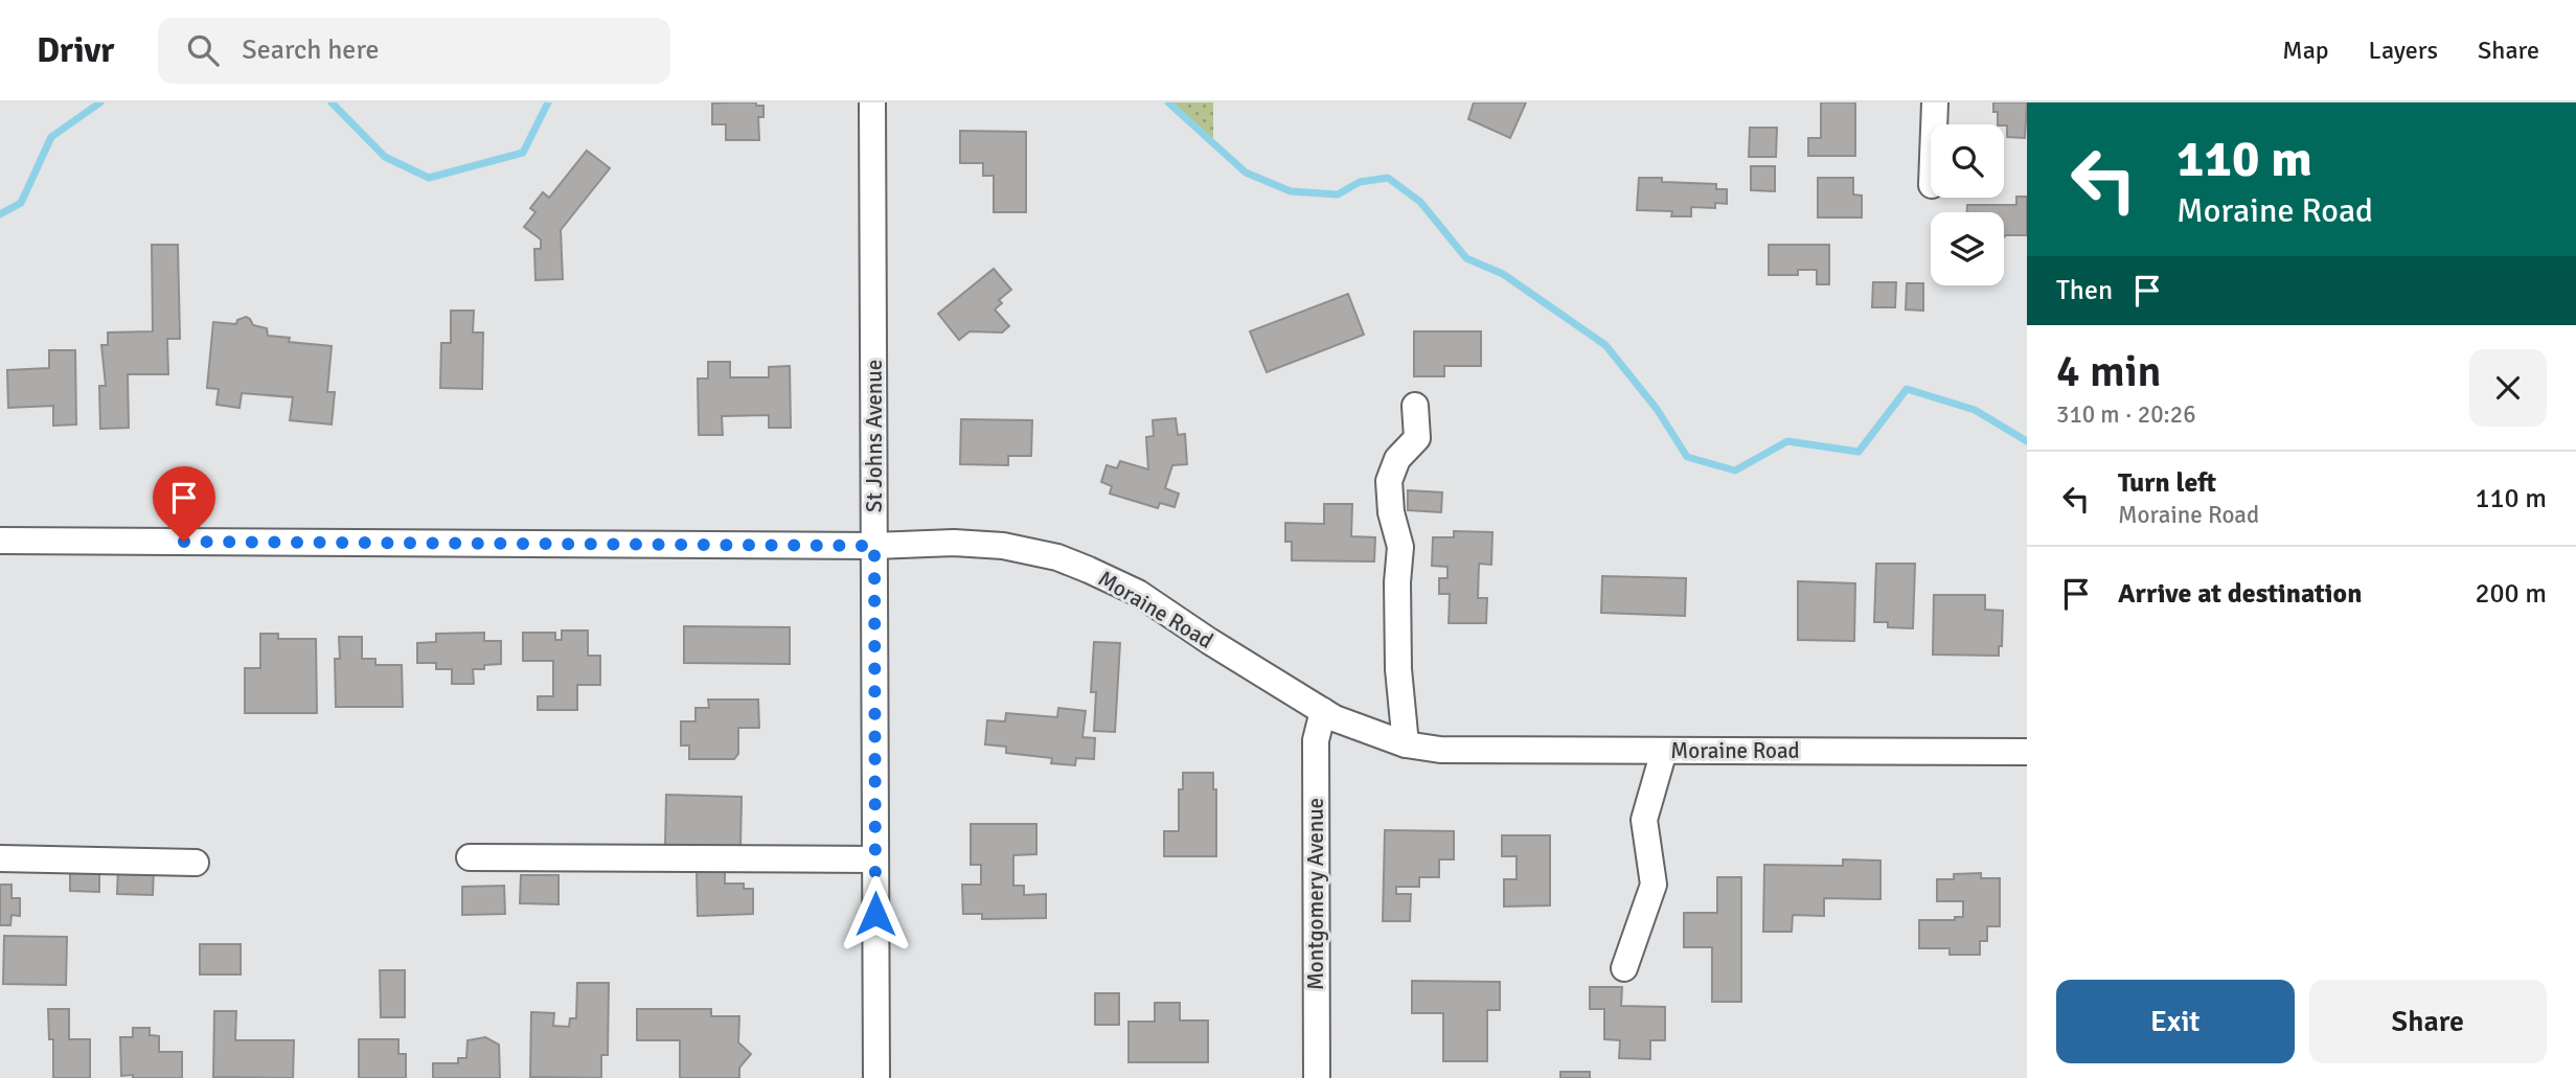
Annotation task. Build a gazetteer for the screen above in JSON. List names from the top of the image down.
{
  "streets": {
    "street": ["St Johns Avenue", "Moraine Road", "Montgomery Avenue"]
  },
  "crossings": [
    ["St Johns Avenue", "Moraine Road"],
    ["Moraine Road", "Montgomery Avenue"]
  ],
  "page": {
    "header": "Drivr",
    "search": "Search here",
    "nav": ["Map", "Layers", "Share"],
    "turn": ["110 m", "Moraine Road"],
    "then": "Then",
    "heading": ["4 min", "310 m · 20:26"],
    "list": [
      {
        "name": "Turn left",
        "note": "Moraine Road",
        "value": "110 m"
      },
      {
        "name": "Arrive at destination",
        "value": "200 m"
      }
    ],
    "buttons": ["Exit", "Share"]
  }
}
